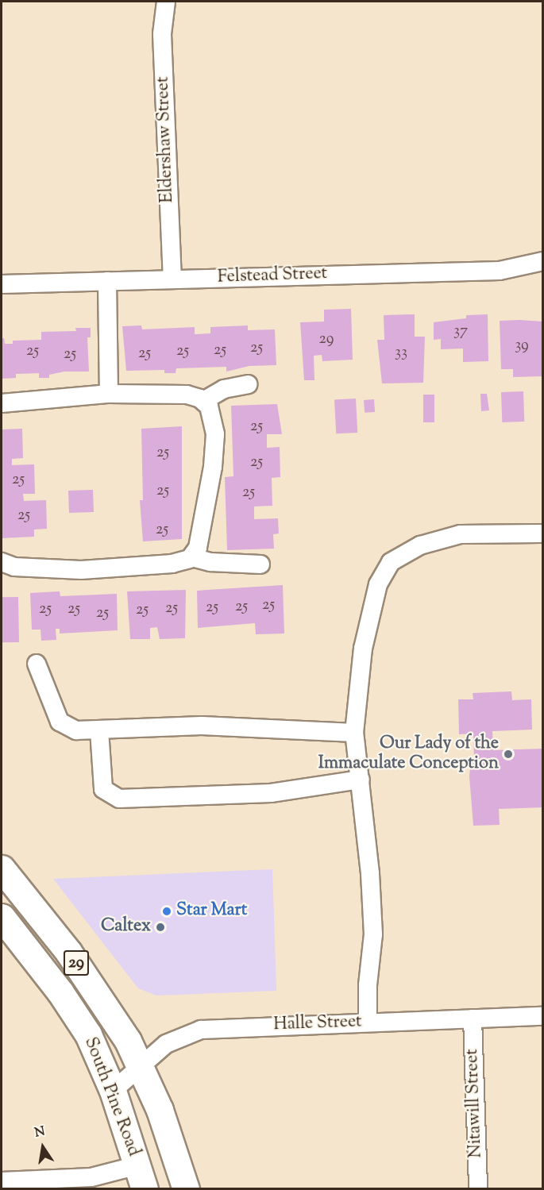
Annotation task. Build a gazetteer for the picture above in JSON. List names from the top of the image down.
{
  "streets": {
    "highway": ["29", "South Pine Road"],
    "street": [
      "Eldershaw Street",
      "Felstead Street",
      "Halle Street",
      "Nitawill Street"
    ]
  },
  "crossings": [
    ["Eldershaw Street", "Felstead Street"],
    ["Halle Street", "South Pine Road"],
    ["Halle Street", "Nitawill Street"]
  ],
  "places": ["Our Lady of the Immaculate Conception", "Star Mart", "Caltex"],
  "house_numbers": [
    "37",
    "29",
    "39",
    "25",
    "25",
    "25",
    "25",
    "33",
    "25",
    "25",
    "25",
    "25",
    "25",
    "25",
    "25",
    "25",
    "25",
    "25",
    "25",
    "25",
    "25",
    "25",
    "25",
    "25",
    "25",
    "25"
  ],
  "north": "top"
}
